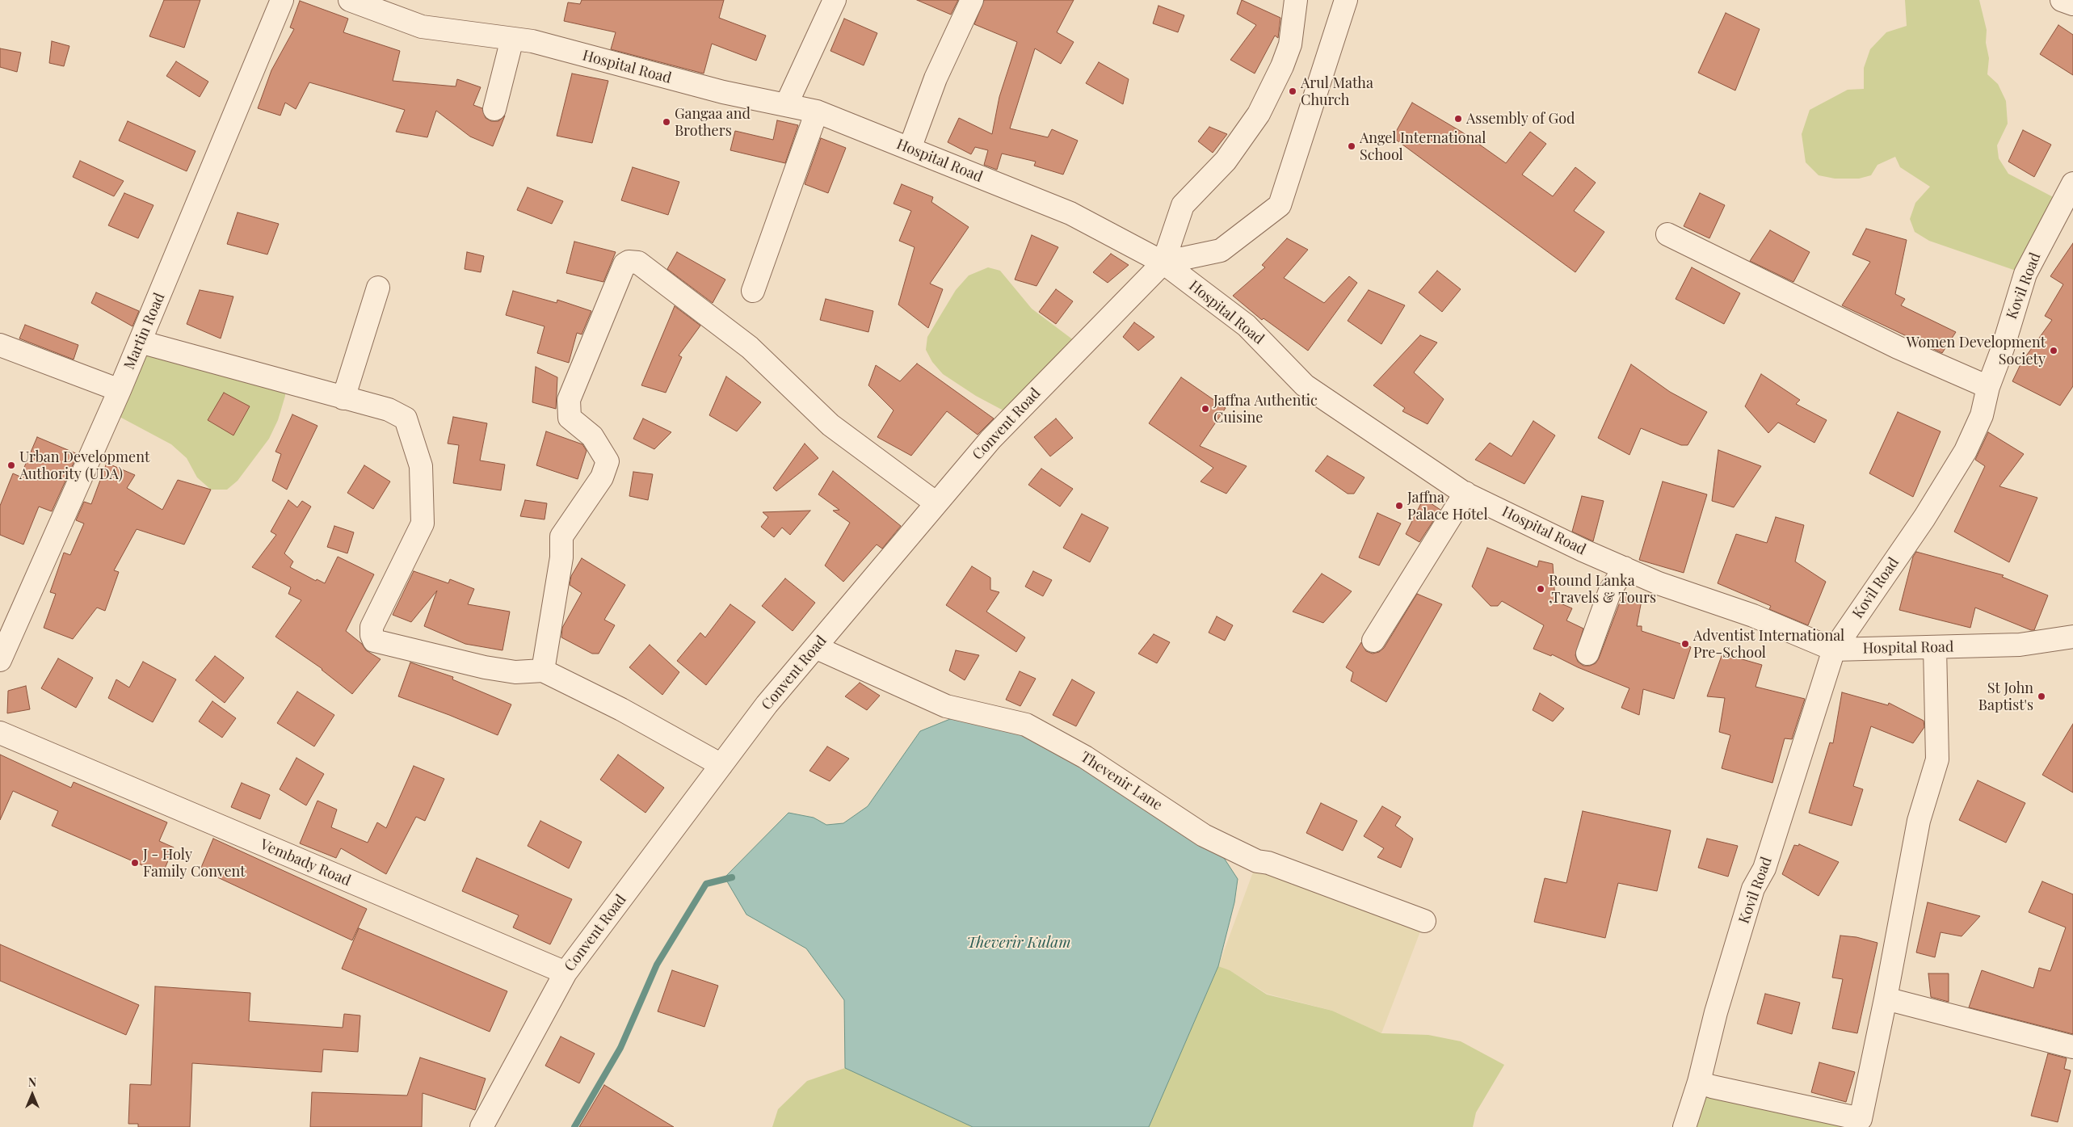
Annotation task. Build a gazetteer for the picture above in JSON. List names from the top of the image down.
{
  "streets": {
    "street": [
      "Hospital Road",
      "Kovil Road",
      "Martin Road",
      "Convent Road",
      "Thevenir Lane",
      "Vembady Road"
    ]
  },
  "crossings": [
    ["Hospital Road", "Kovil Road"],
    ["Hospital Road", "Convent Road"],
    ["Convent Road", "Thevenir Lane"],
    ["Convent Road", "Vembady Road"]
  ],
  "water": ["Theverir Kulam"],
  "places": [
    "Arul Matha Church",
    "Assembly of God",
    "Gangaa and Brothers",
    "Angel International School",
    "Women Development Society",
    "Jaffna Authentic Cuisine",
    "Urban Development Authority (UDA)",
    "Jaffna Palace Hotel",
    "Round Lanka ,Travels & Tours",
    "Adventist International Pre-School",
    "St John Baptist's",
    "J - Holy Family Convent"
  ],
  "north": "top"
}
